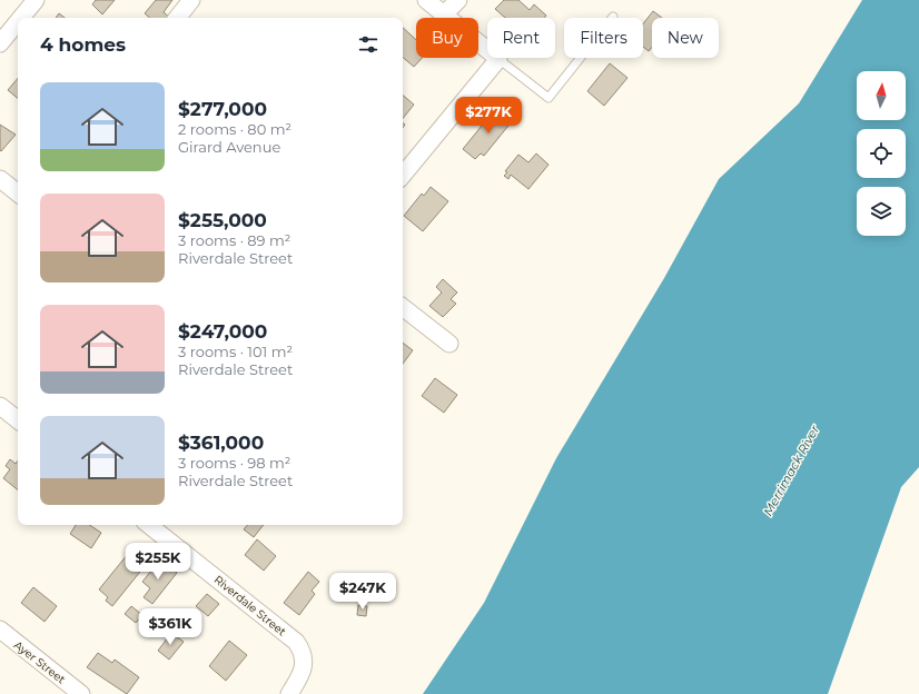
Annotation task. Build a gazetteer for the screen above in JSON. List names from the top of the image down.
{
  "streets": {
    "street": ["Riverdale Street", "Ayer Street"]
  },
  "water": ["Merrimack River"],
  "north": "top",
  "page": {
    "chip": [
      "Buy",
      "Rent",
      "Filters",
      "New"
    ],
    "heading": "4 homes",
    "list": [
      {
        "name": "$277,000",
        "note": "2 rooms · 80 m² · Girard Avenue"
      },
      {
        "name": "$255,000",
        "note": "3 rooms · 89 m² · Riverdale Street"
      },
      {
        "name": "$247,000",
        "note": "3 rooms · 101 m² · Riverdale Street"
      },
      {
        "name": "$361,000",
        "note": "3 rooms · 98 m² · Riverdale Street"
      }
    ],
    "price": [
      "$277K",
      "$255K",
      "$247K",
      "$361K"
    ]
  }
}
